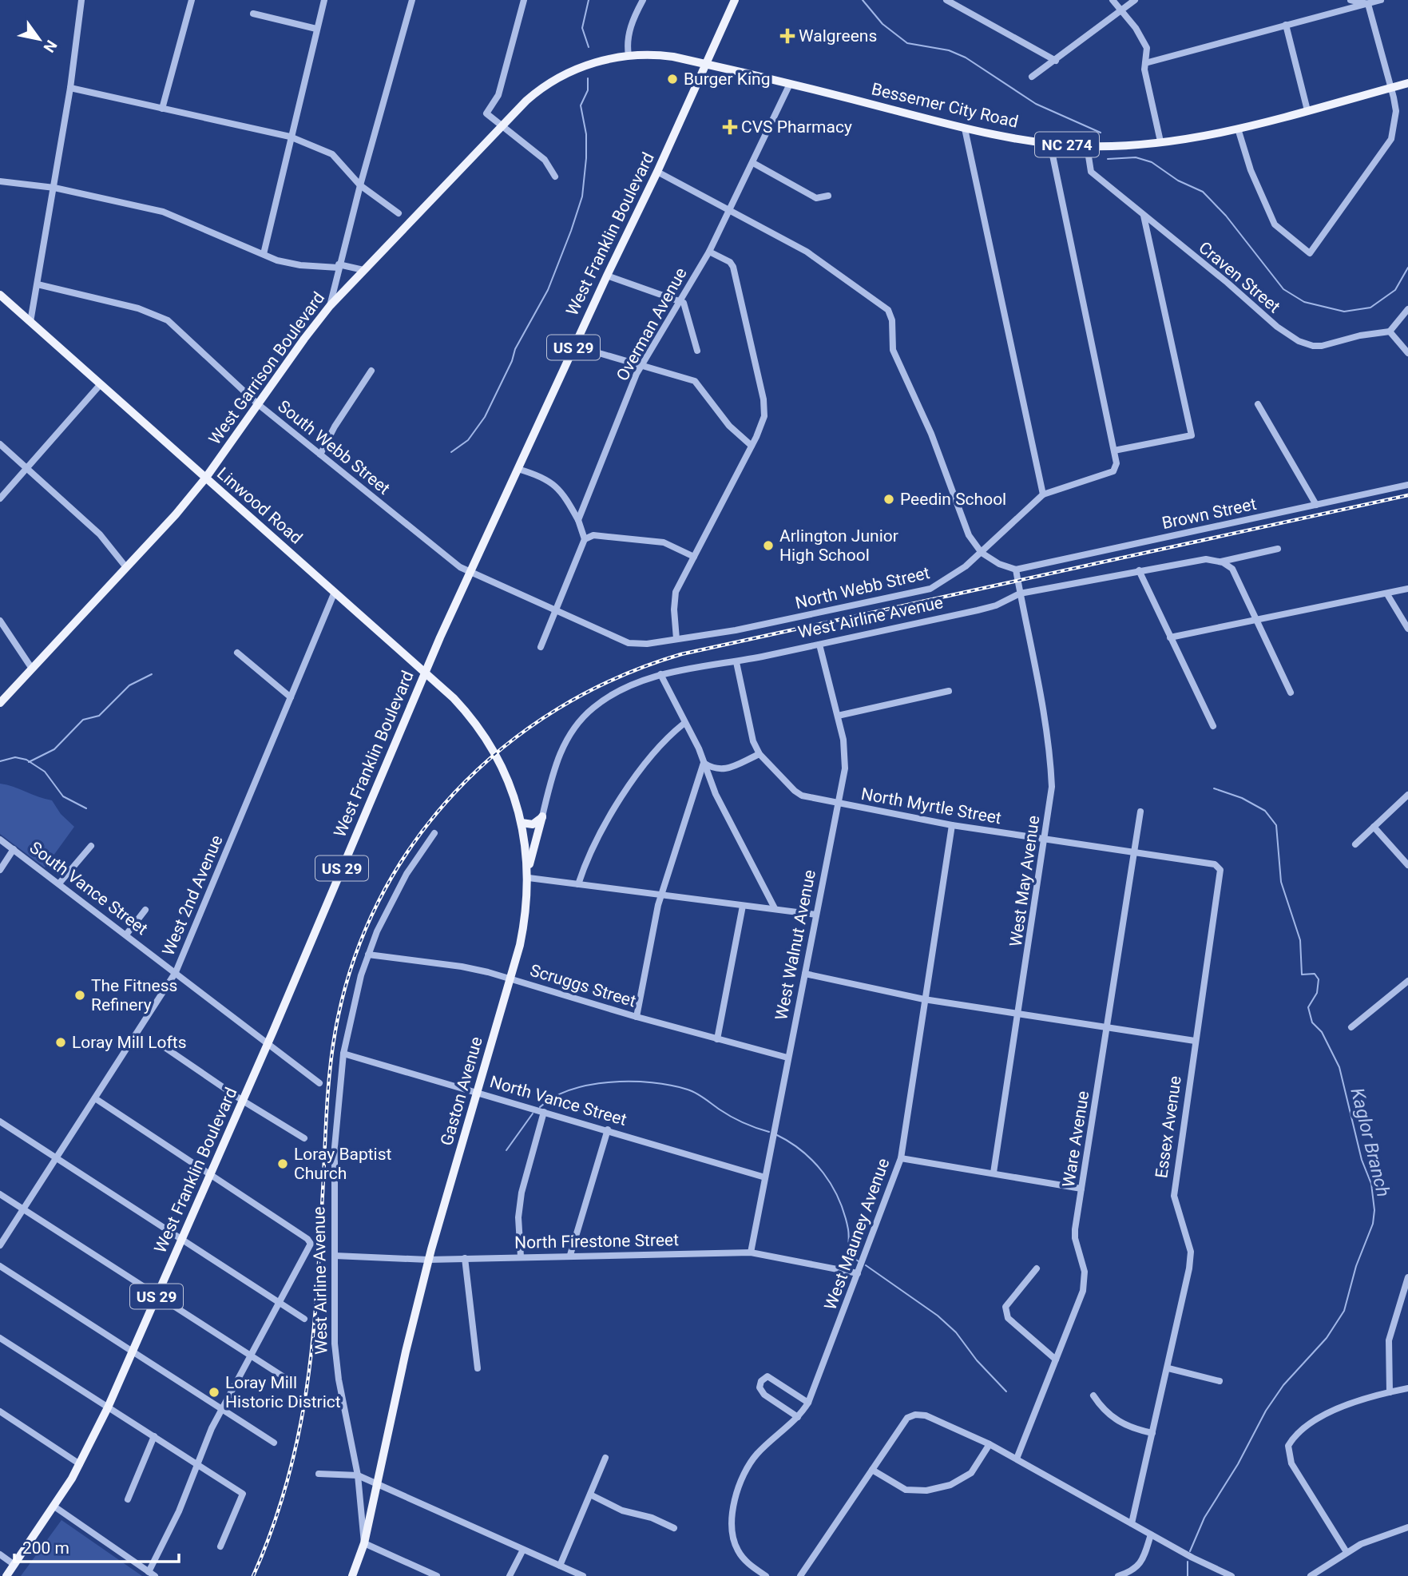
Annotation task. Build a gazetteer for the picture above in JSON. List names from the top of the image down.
{
  "streets": {
    "main road": [
      "Bessemer City Road",
      "NC 274",
      "West Franklin Boulevard",
      "US 29",
      "West Garrison Boulevard",
      "Linwood Road",
      "West Airline Avenue",
      "Gaston Avenue"
    ],
    "street": [
      "Craven Street",
      "Overman Avenue",
      "South Webb Street",
      "Brown Street",
      "North Webb Street",
      "North Myrtle Street",
      "West May Avenue",
      "South Vance Street",
      "West 2nd Avenue",
      "West Walnut Avenue",
      "Scruggs Street",
      "North Vance Street",
      "Essex Avenue",
      "Ware Avenue",
      "West Mauney Avenue",
      "North Firestone Street"
    ]
  },
  "crossings": [
    ["Bessemer City Road", "West Franklin Boulevard"],
    ["Bessemer City Road", "Craven Street"],
    ["Bessemer City Road", "Overman Avenue"],
    ["Bessemer City Road", "West Garrison Boulevard"],
    ["West Franklin Boulevard", "West Garrison Boulevard"],
    ["West Franklin Boulevard", "South Webb Street"],
    ["West Franklin Boulevard", "Linwood Road"],
    ["West Franklin Boulevard", "South Vance Street"],
    ["West Franklin Boulevard", "Gaston Avenue"],
    ["West Garrison Boulevard", "South Webb Street"],
    ["West Garrison Boulevard", "Linwood Road"],
    ["South Webb Street", "North Webb Street"],
    ["Linwood Road", "West 2nd Avenue"],
    ["Linwood Road", "Gaston Avenue"],
    ["Brown Street", "West May Avenue"],
    ["West Airline Avenue", "West May Avenue"],
    ["West Airline Avenue", "West Walnut Avenue"],
    ["West Airline Avenue", "Scruggs Street"],
    ["West Airline Avenue", "Gaston Avenue"],
    ["West Airline Avenue", "North Vance Street"],
    ["West Airline Avenue", "North Firestone Street"],
    ["North Myrtle Street", "West May Avenue"],
    ["North Myrtle Street", "West Walnut Avenue"],
    ["North Myrtle Street", "Essex Avenue"],
    ["North Myrtle Street", "Ware Avenue"],
    ["North Myrtle Street", "West Mauney Avenue"],
    ["South Vance Street", "West 2nd Avenue"],
    ["West Walnut Avenue", "Scruggs Street"],
    ["West Walnut Avenue", "North Vance Street"],
    ["West Walnut Avenue", "North Firestone Street"],
    ["Scruggs Street", "Gaston Avenue"],
    ["Gaston Avenue", "North Vance Street"],
    ["Gaston Avenue", "North Firestone Street"],
    ["West Mauney Avenue", "North Firestone Street"]
  ],
  "water": ["Kaglor Branch"],
  "places": {
    "health": ["Walgreens", "CVS Pharmacy"],
    "other": [
      "Burger King",
      "Peedin School",
      "Arlington Junior High School",
      "The Fitness Refinery",
      "Loray Mill Lofts",
      "Loray Baptist Church",
      "Loray Mill Historic District"
    ]
  },
  "scale_bar": "200 m",
  "north": "bottom right"
}
